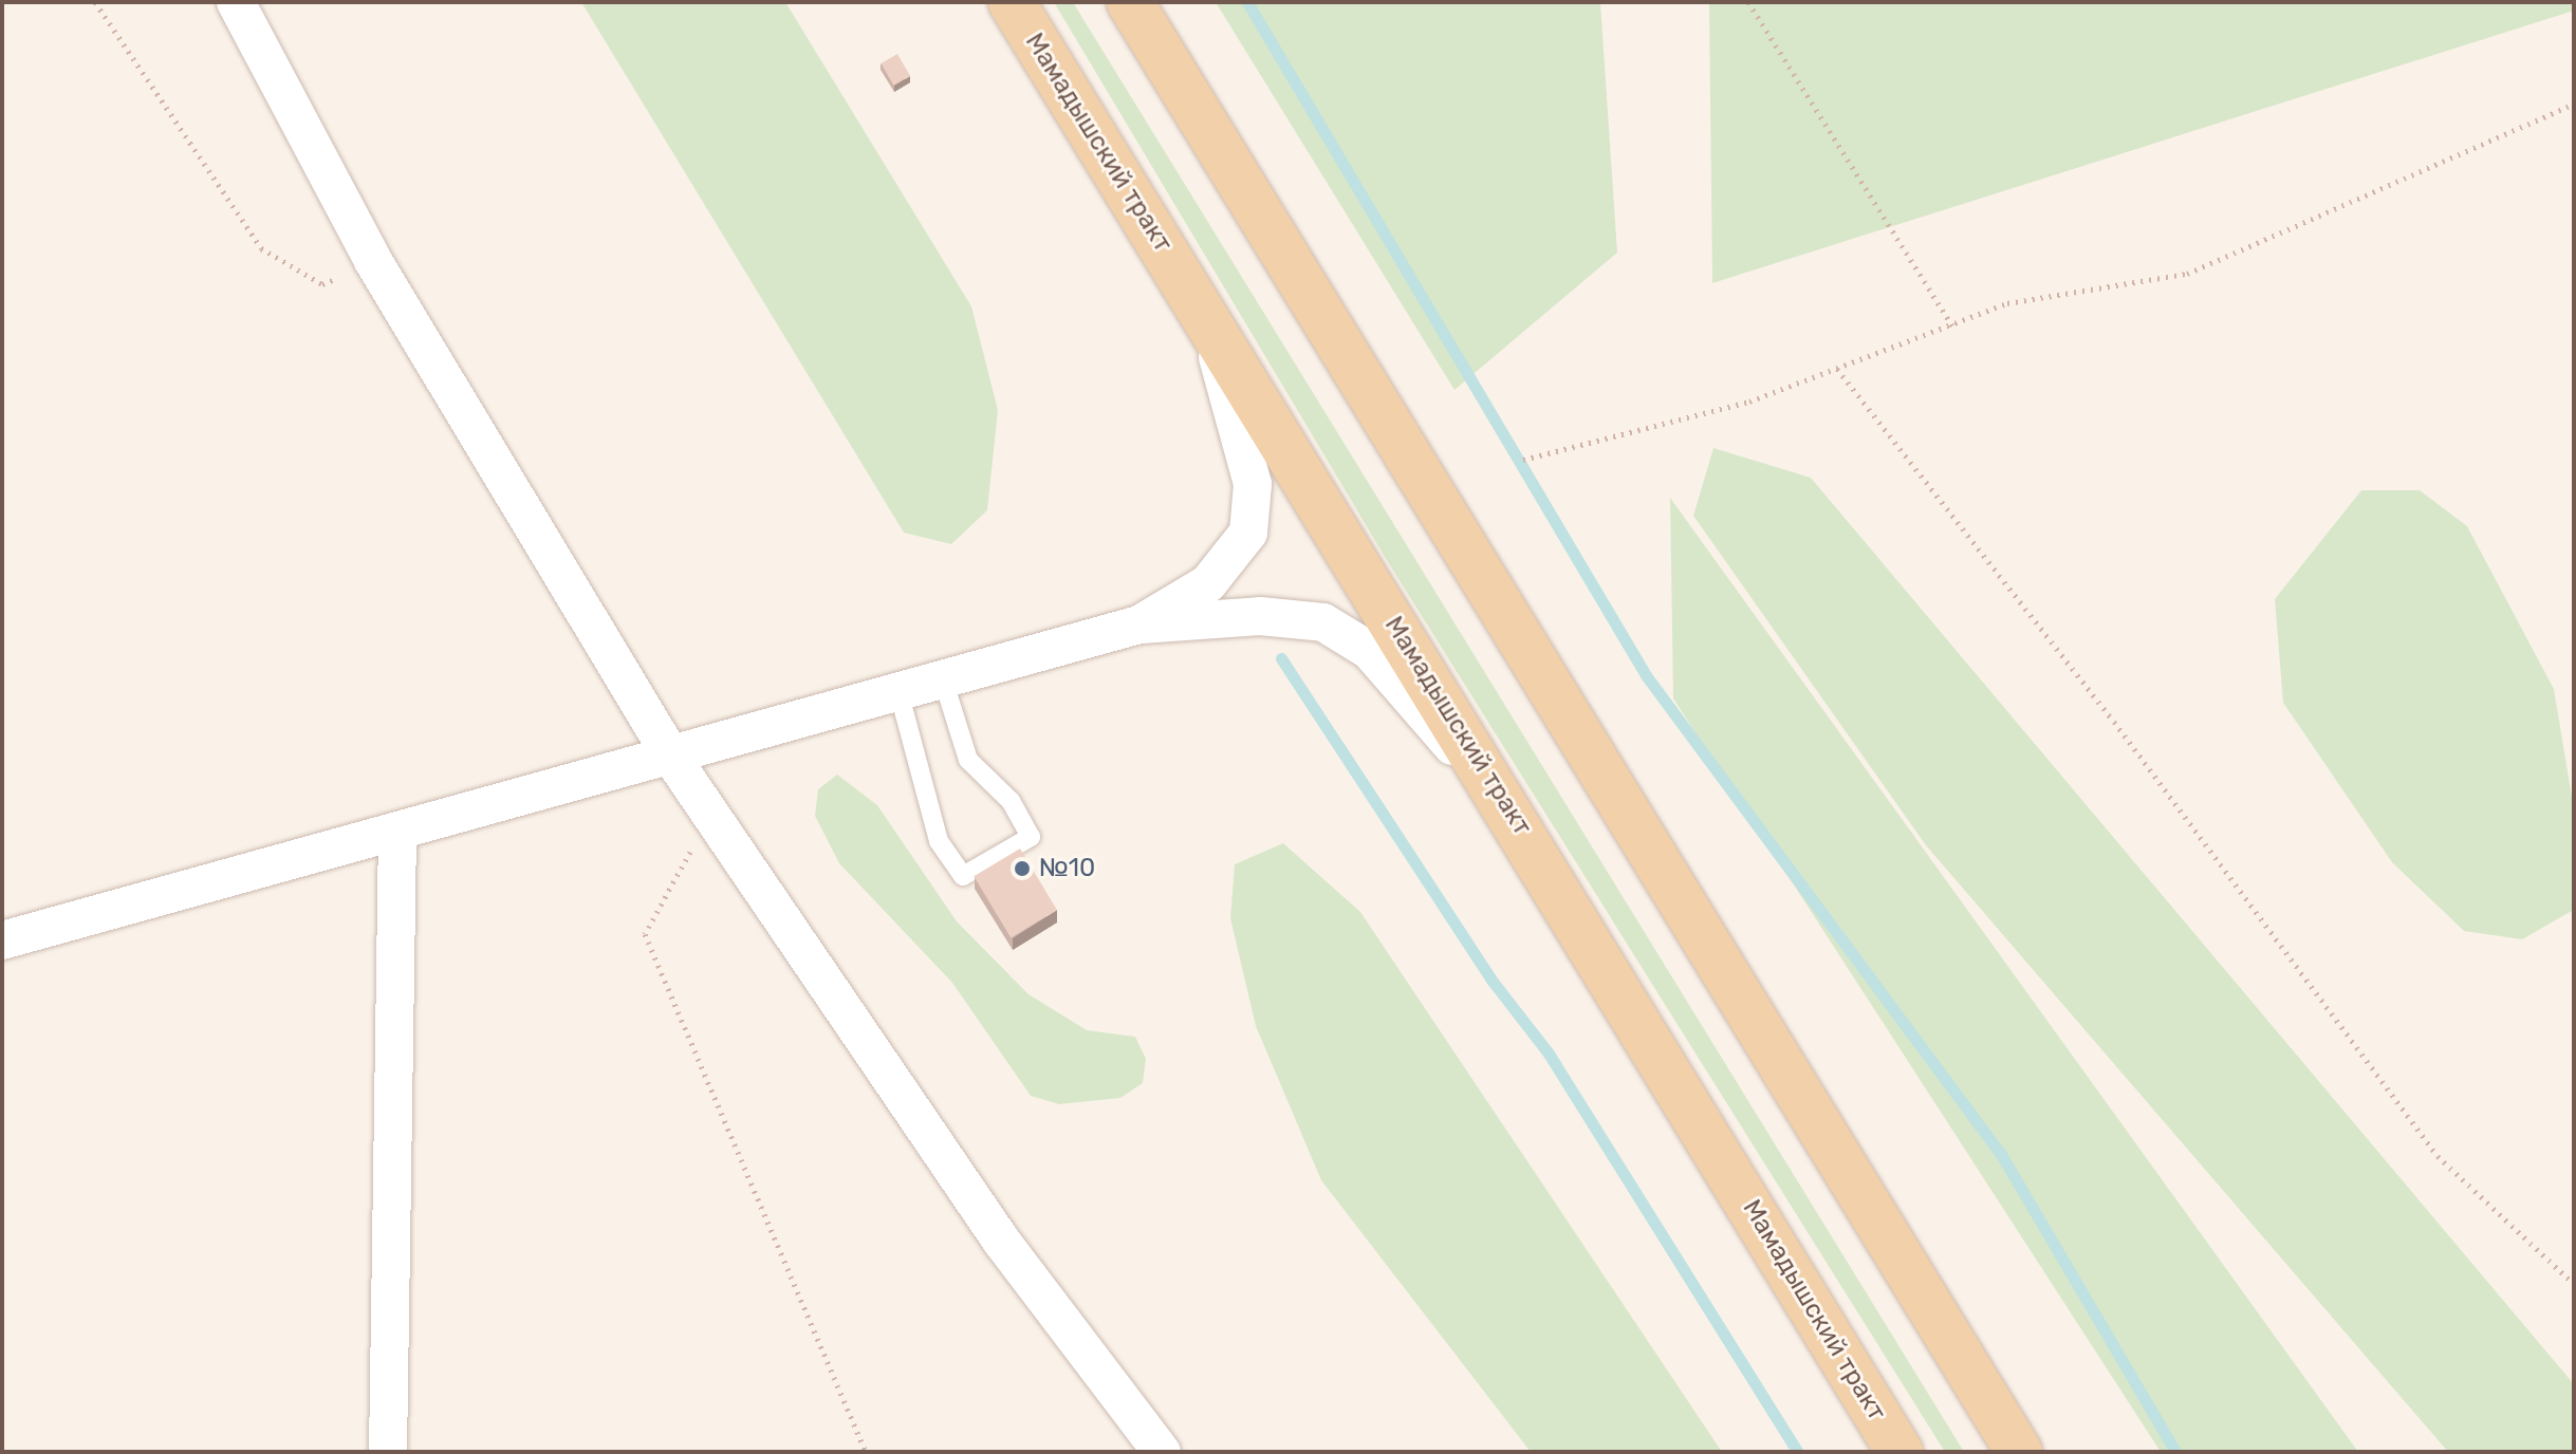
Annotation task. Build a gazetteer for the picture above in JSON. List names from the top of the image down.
{
  "streets": {
    "main road": ["Мамадышский тракт"]
  },
  "places": ["№10"]
}
